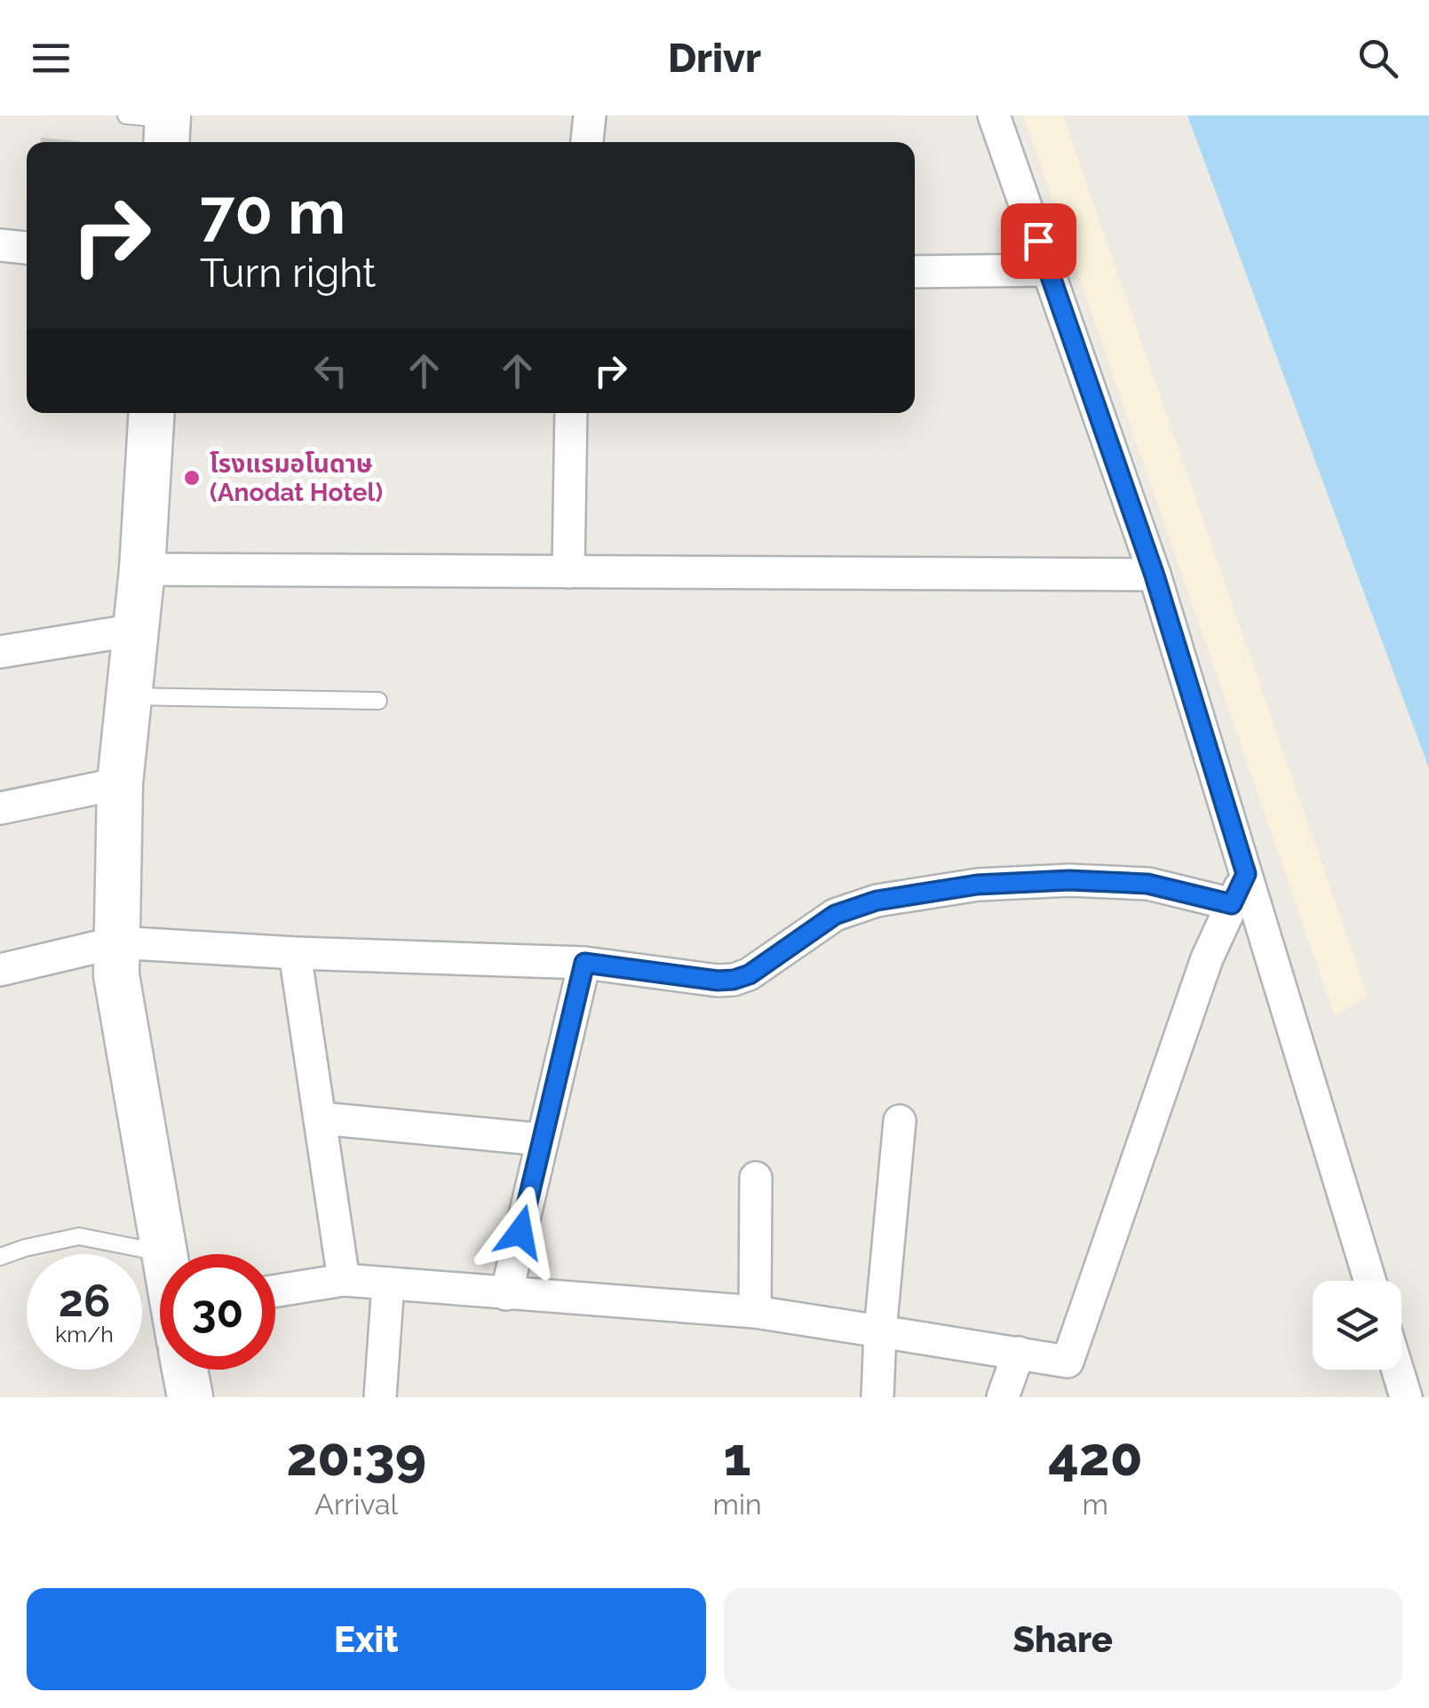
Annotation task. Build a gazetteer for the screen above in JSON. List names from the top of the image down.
{
  "places": ["โรงแรมอโนดาษ (Anodat Hotel)"],
  "page": {
    "header": "Drivr",
    "turn": ["70 m", "Turn right"],
    "speed": "26 km/h",
    "limit": "30",
    "eta": [
      "20:39",
      "Arrival",
      "1",
      "min",
      "420",
      "m"
    ],
    "buttons": ["Exit", "Share"]
  }
}
